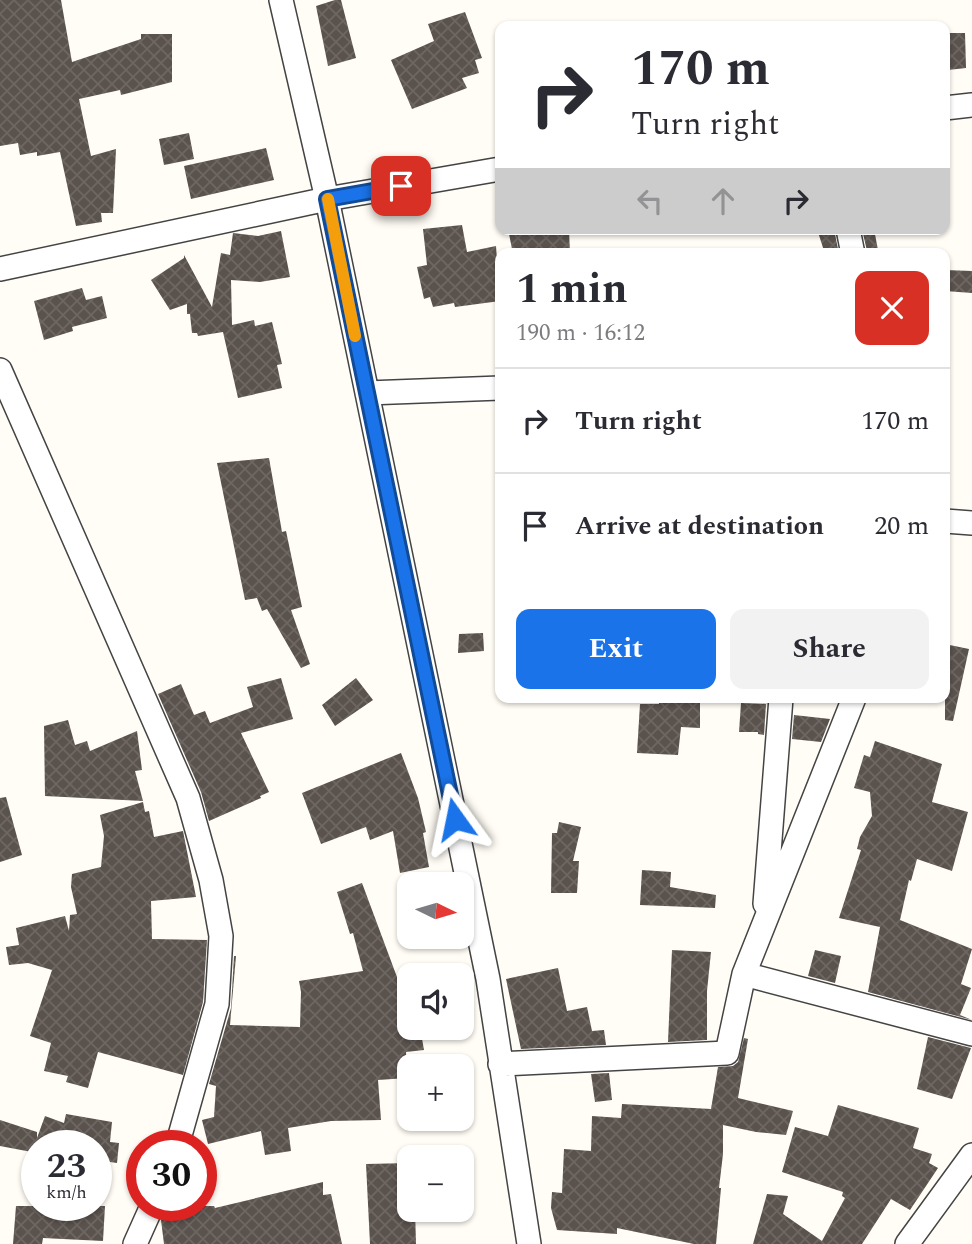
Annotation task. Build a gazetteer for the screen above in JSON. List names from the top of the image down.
{
  "north": "right",
  "page": {
    "turn": ["170 m", "Turn right"],
    "heading": ["1 min", "190 m · 16:12"],
    "list": [
      {
        "name": "Turn right",
        "value": "170 m"
      },
      {
        "name": "Arrive at destination",
        "value": "20 m"
      }
    ],
    "buttons": ["Exit", "Share"],
    "map_buttons": ["+", "−"],
    "speed": "23 km/h",
    "limit": "30"
  }
}
